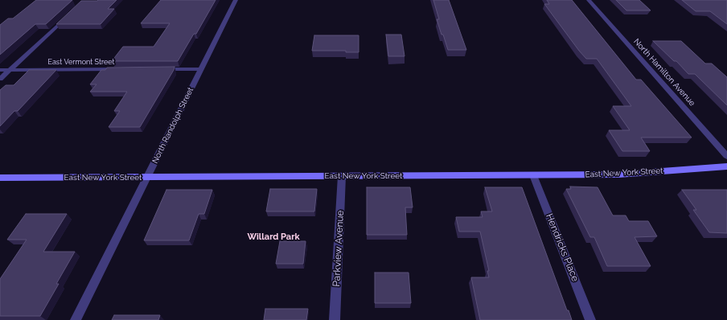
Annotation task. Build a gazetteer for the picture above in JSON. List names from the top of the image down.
{
  "streets": {
    "main road": ["East New York Street"],
    "street": [
      "East Vermont Street",
      "North Hamilton Avenue",
      "North Randolph Street",
      "Hendricks Place",
      "Parkview Avenue"
    ]
  },
  "crossings": [
    ["North Randolph Street", "East New York Street"],
    ["East New York Street", "Hendricks Place"],
    ["East New York Street", "Parkview Avenue"]
  ],
  "districts": ["Willard Park"]
}
